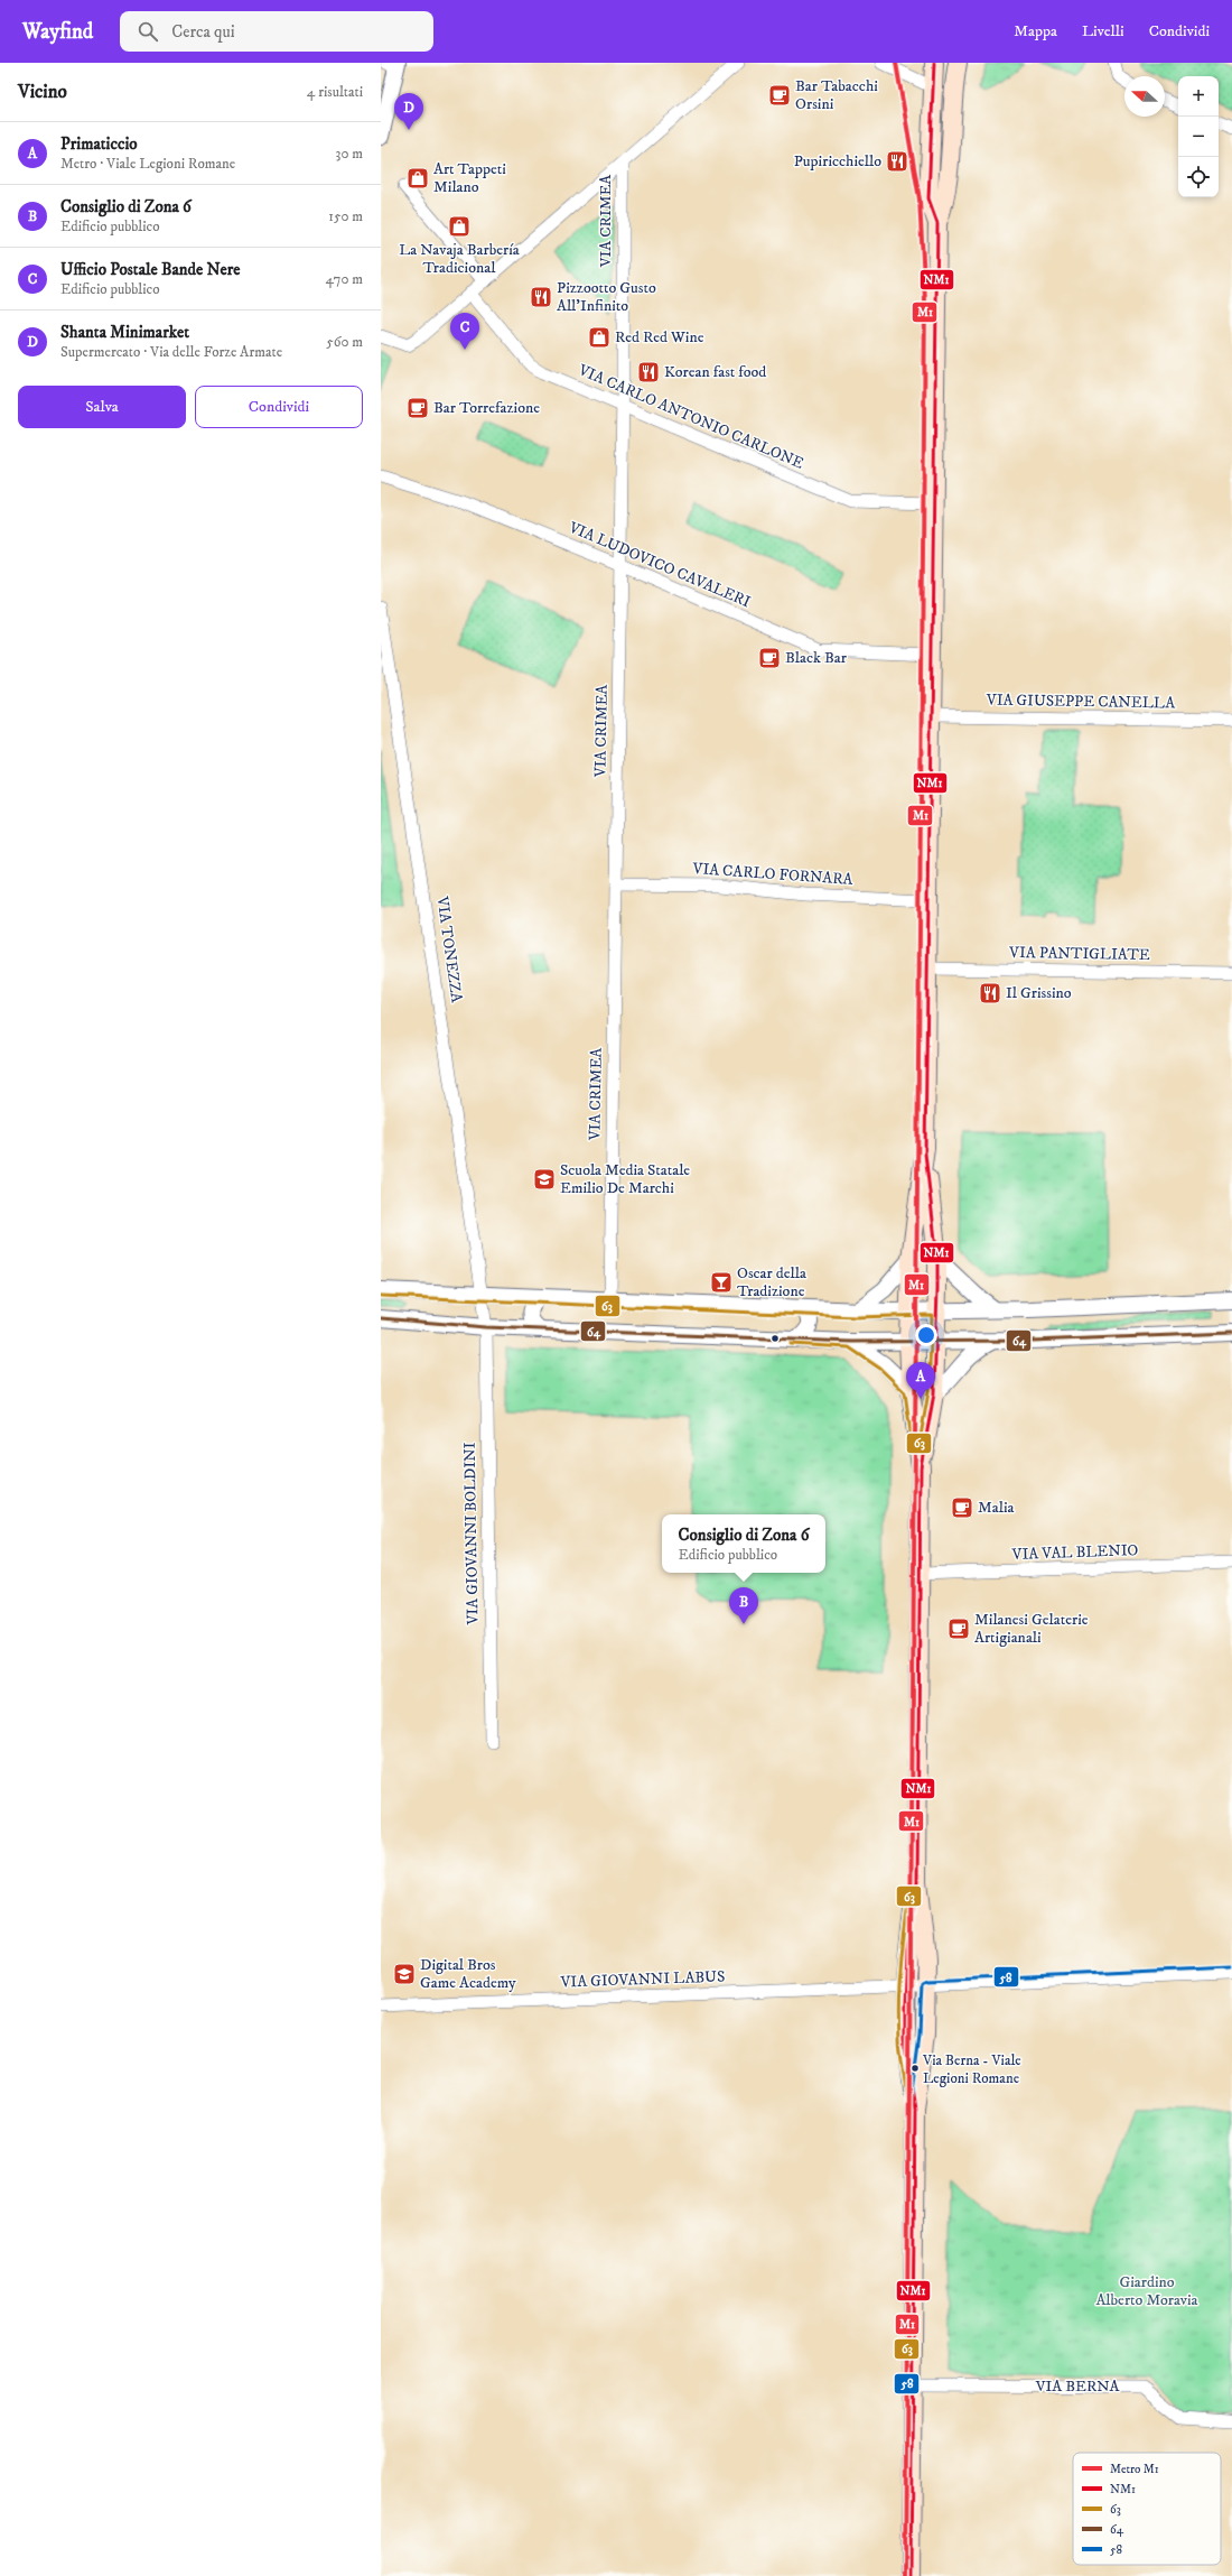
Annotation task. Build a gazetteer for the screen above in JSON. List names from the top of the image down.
{
  "streets": {
    "street": [
      "VIA CRIMEA",
      "VIA CARLO ANTONIO CARLONE",
      "VIA LUDOVICO CAVALERI",
      "VIA GIUSEPPE CANELLA",
      "VIA CARLO FORNARA",
      "VIA TONEZZA",
      "VIA PANTIGLIATE",
      "VIA GIOVANNI BOLDINI",
      "VIA VAL BLENIO",
      "VIA GIOVANNI LABUS",
      "VIA BERNA"
    ]
  },
  "crossings": [
    ["VIA CRIMEA", "VIA CARLO ANTONIO CARLONE"],
    ["VIA CRIMEA", "VIA LUDOVICO CAVALERI"],
    ["VIA CRIMEA", "VIA CARLO FORNARA"],
    ["VIA TONEZZA", "VIA GIOVANNI BOLDINI"]
  ],
  "parks": ["Giardino Alberto Moravia"],
  "places": {
    "cafe": [
      "Bar Tabacchi Orsini",
      "Bar Torrefazione",
      "Black Bar",
      "Malia",
      "Milanesi Gelaterie Artigianali"
    ],
    "restaurant": [
      "Pupiricchiello",
      "Pizzootto Gusto All'Infinito",
      "Korean fast food",
      "Il Grissino"
    ],
    "shop": ["Art Tappeti Milano", "La Navaja Barbería Tradicional", "Red Red Wine"],
    "school or university": ["Scuola Media Statale Emilio De Marchi", "Digital Bros Game Academy"],
    "bar": ["Oscar della Tradizione"],
    "other": ["Via Berna - Viale Legioni Romane"]
  },
  "lines": [
    "metro line M1",
    "transit line NM1",
    "transit line 63",
    "transit line 64",
    "transit line 58"
  ],
  "legend": [
    "Metro M1",
    "NM1",
    "63",
    "64",
    "58"
  ],
  "north": "left",
  "page": {
    "header": "Wayfind",
    "search": "Cerca qui",
    "nav": ["Mappa", "Livelli", "Condividi"],
    "heading": ["Vicino", "4 risultati"],
    "map_buttons": ["+", "−"],
    "pins": [
      "D",
      "C",
      "A",
      "B"
    ],
    "list": [
      {
        "mark": "A",
        "name": "Primaticcio",
        "note": "Metro · Viale Legioni Romane",
        "value": "30 m"
      },
      {
        "mark": "B",
        "name": "Consiglio di Zona 6",
        "note": "Edificio pubblico",
        "value": "150 m"
      },
      {
        "mark": "C",
        "name": "Ufficio Postale Bande Nere",
        "note": "Edificio pubblico",
        "value": "470 m"
      },
      {
        "mark": "D",
        "name": "Shanta Minimarket",
        "note": "Supermercato · Via delle Forze Armate",
        "value": "560 m"
      }
    ],
    "buttons": ["Salva", "Condividi"],
    "popup": ["Consiglio di Zona 6", "Edificio pubblico"]
  }
}
